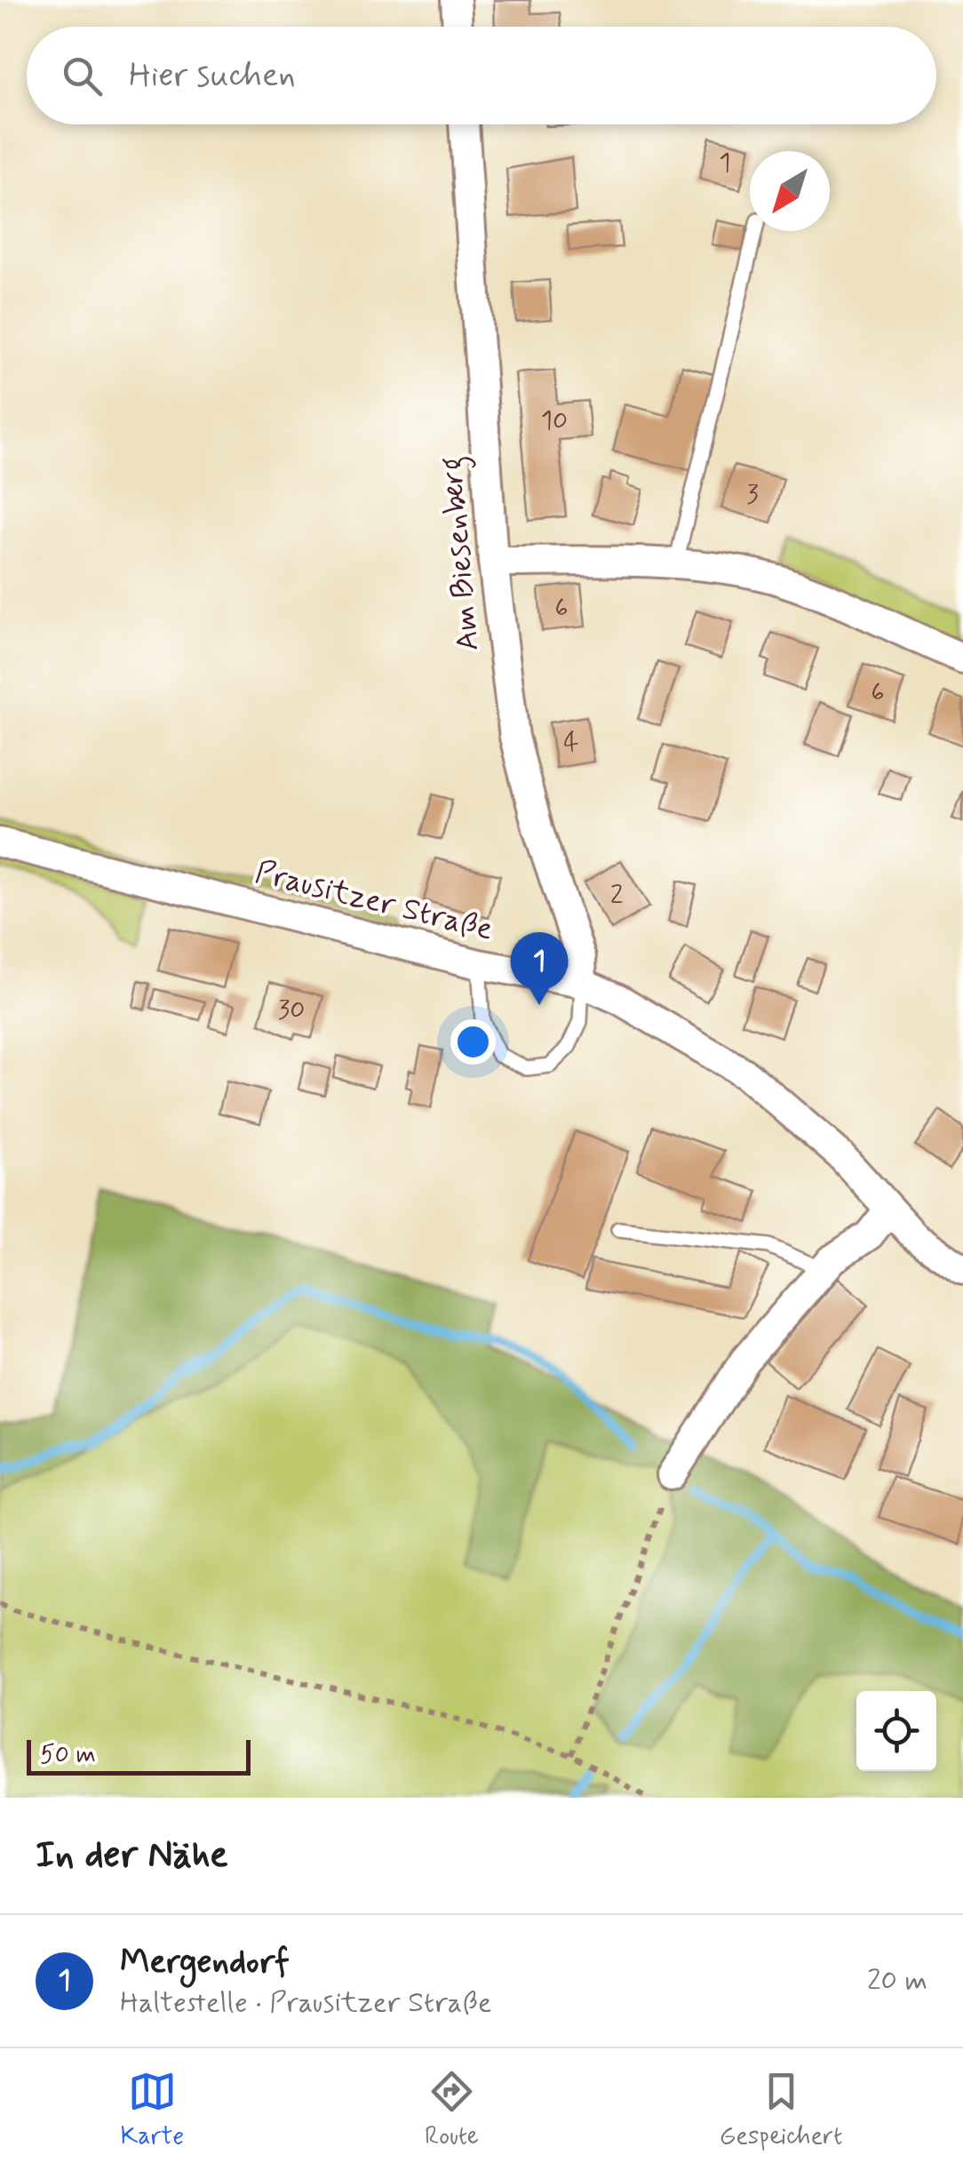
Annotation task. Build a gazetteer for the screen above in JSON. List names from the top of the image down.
{
  "streets": {
    "street": ["Am Biesenberg", "Prausitzer Straße"]
  },
  "crossings": [
    ["Am Biesenberg", "Prausitzer Straße"]
  ],
  "house_numbers": [
    "1",
    "10",
    "3",
    "6",
    "6",
    "4",
    "2",
    "30"
  ],
  "scale_bar": "50 m",
  "north": "bottom left",
  "page": {
    "search": "Hier suchen",
    "pins": "1",
    "scale": "50 m",
    "heading": "In der Nähe",
    "list": [
      {
        "mark": "1",
        "name": "Mergendorf",
        "note": "Haltestelle · Prausitzer Straße",
        "value": "20 m"
      }
    ],
    "nav": ["Karte", "Route", "Gespeichert"]
  }
}
